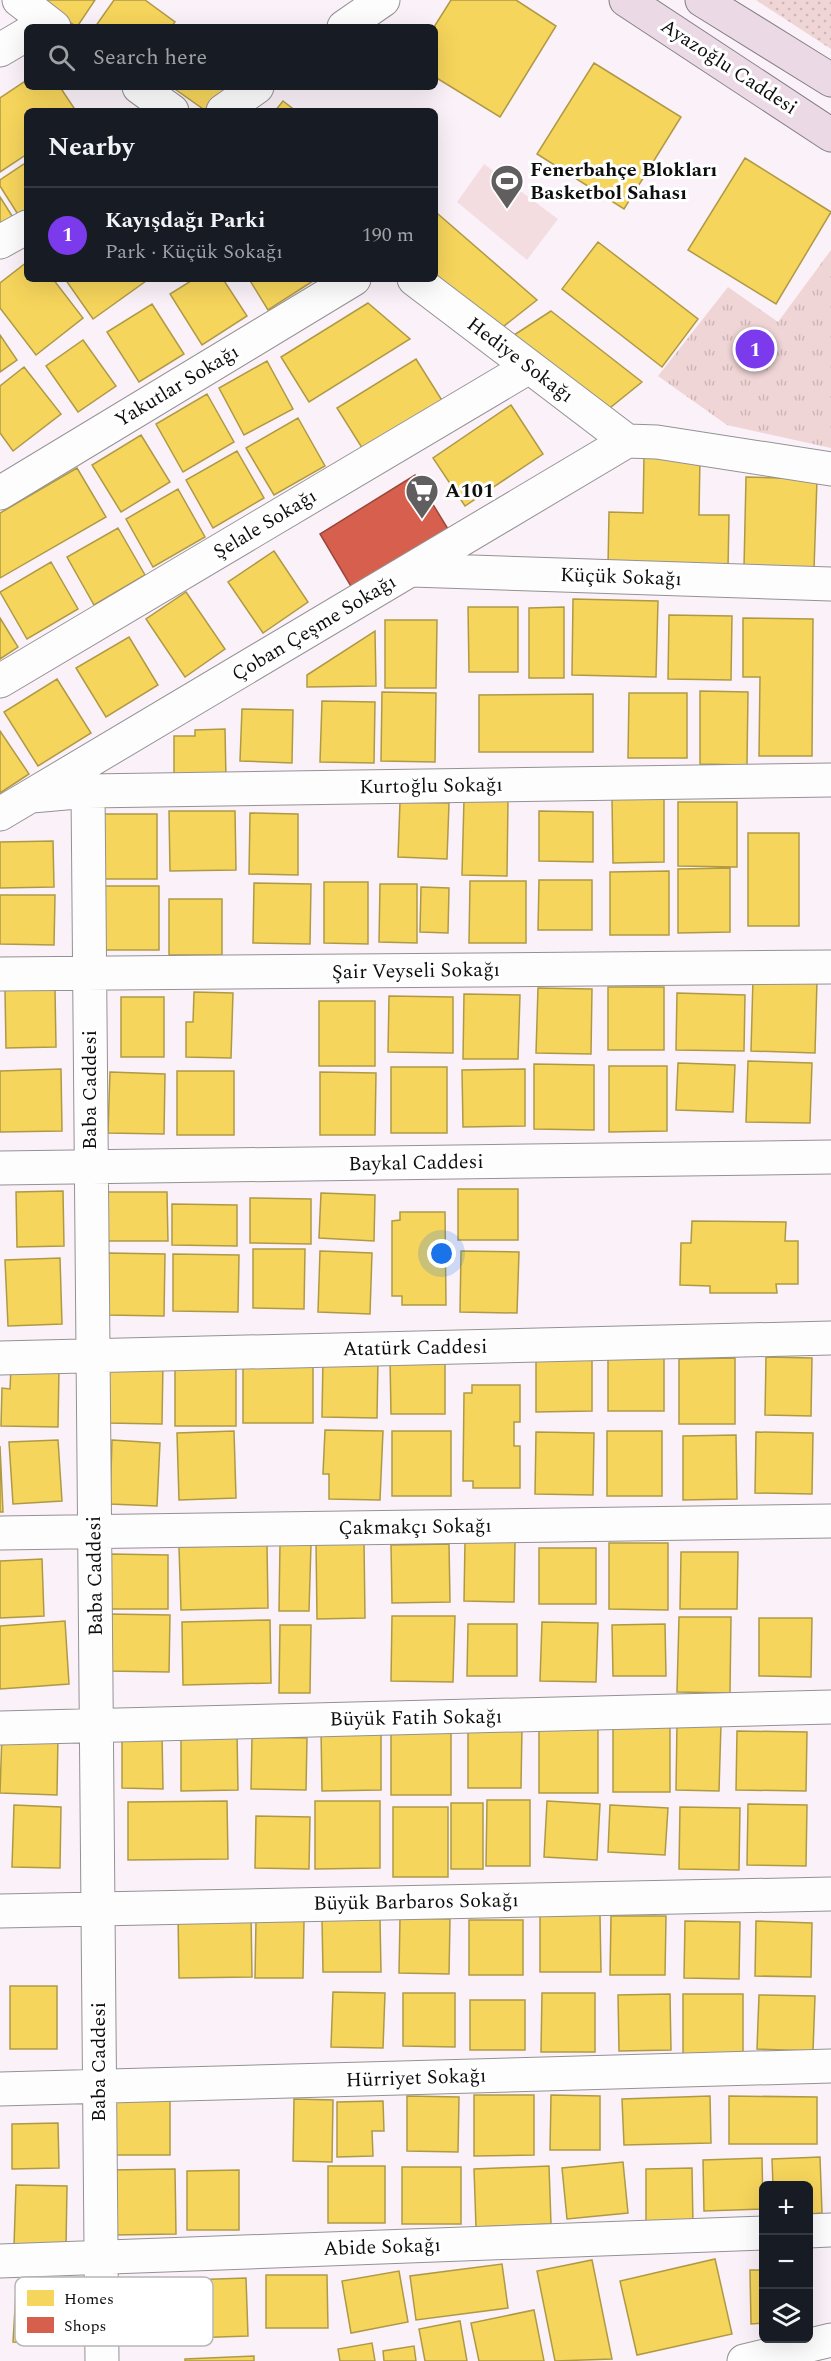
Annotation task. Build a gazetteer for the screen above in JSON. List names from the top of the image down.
{
  "streets": {
    "main road": ["Ayazoğlu Caddesi"],
    "street": [
      "Hediye Sokağı",
      "Yakutlar Sokağı",
      "Şelale Sokağı",
      "Küçük Sokağı",
      "Çoban Çeşme Sokağı",
      "Kurtoğlu Sokağı",
      "Şair Veyseli Sokağı",
      "Baba Caddesi",
      "Baykal Caddesi",
      "Atatürk Caddesi",
      "Çakmakçı Sokağı",
      "Büyük Fatih Sokağı",
      "Büyük Barbaros Sokağı",
      "Hürriyet Sokağı",
      "Abide Sokağı"
    ]
  },
  "crossings": [
    ["Hediye Sokağı", "Şelale Sokağı"],
    ["Hediye Sokağı", "Çoban Çeşme Sokağı"],
    ["Küçük Sokağı", "Çoban Çeşme Sokağı"],
    ["Çoban Çeşme Sokağı", "Kurtoğlu Sokağı"],
    ["Kurtoğlu Sokağı", "Baba Caddesi"],
    ["Şair Veyseli Sokağı", "Baba Caddesi"],
    ["Baba Caddesi", "Baykal Caddesi"],
    ["Baba Caddesi", "Atatürk Caddesi"],
    ["Baba Caddesi", "Çakmakçı Sokağı"],
    ["Baba Caddesi", "Büyük Fatih Sokağı"],
    ["Baba Caddesi", "Büyük Barbaros Sokağı"],
    ["Baba Caddesi", "Hürriyet Sokağı"],
    ["Baba Caddesi", "Abide Sokağı"]
  ],
  "places": {
    "sports": ["Fenerbahçe Blokları Basketbol Sahası"],
    "supermarket": ["A101"]
  },
  "legend": ["Homes", "Shops"],
  "page": {
    "search": "Search here",
    "heading": "Nearby",
    "list": [
      {
        "mark": "1",
        "name": "Kayışdağı Parki",
        "note": "Park · Küçük Sokağı",
        "value": "190 m"
      }
    ],
    "pins": "1",
    "map_buttons": ["+", "−"]
  }
}
